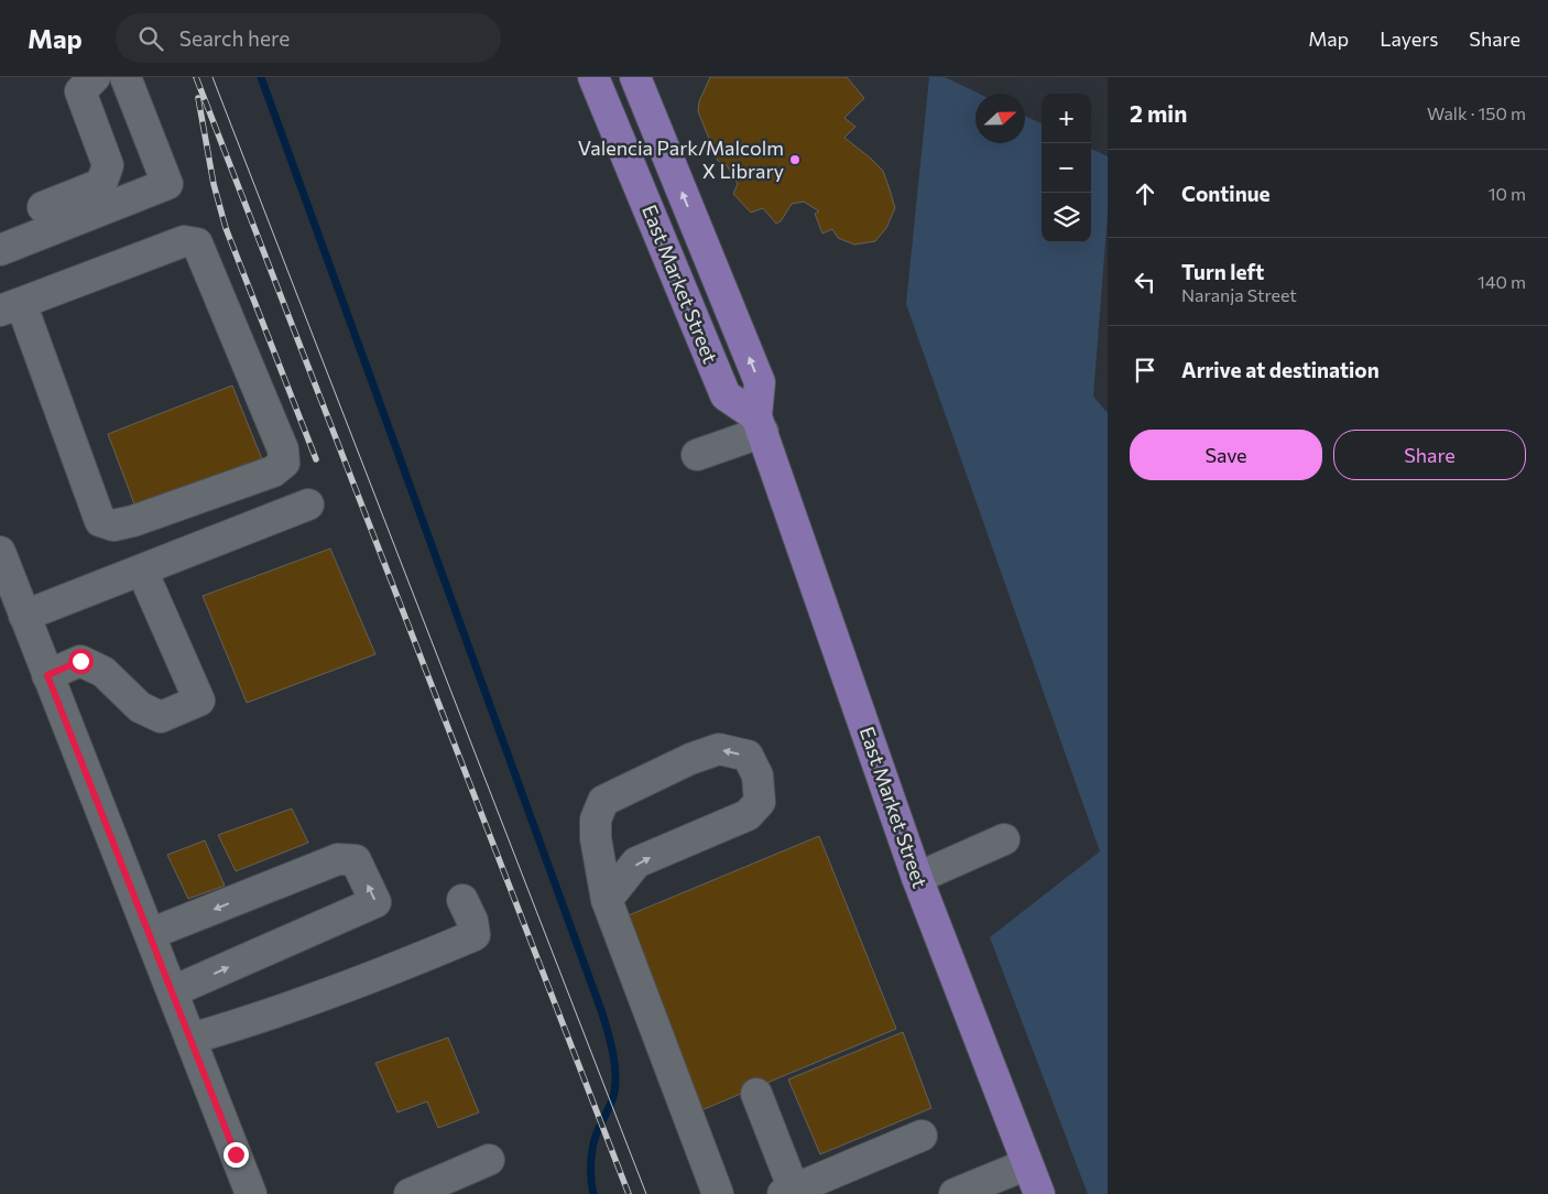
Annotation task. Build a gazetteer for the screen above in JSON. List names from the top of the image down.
{
  "streets": {
    "main road": ["East Market Street"]
  },
  "places": ["Valencia Park/Malcolm X Library"],
  "north": "right",
  "page": {
    "header": "Map",
    "search": "Search here",
    "nav": ["Map", "Layers", "Share"],
    "heading": ["2 min", "Walk · 150 m"],
    "map_buttons": ["+", "−"],
    "list": [
      ["Continue", "10 m"],
      ["Turn left", "Naranja Street", "140 m"],
      "Arrive at destination"
    ],
    "buttons": ["Save", "Share"]
  }
}
